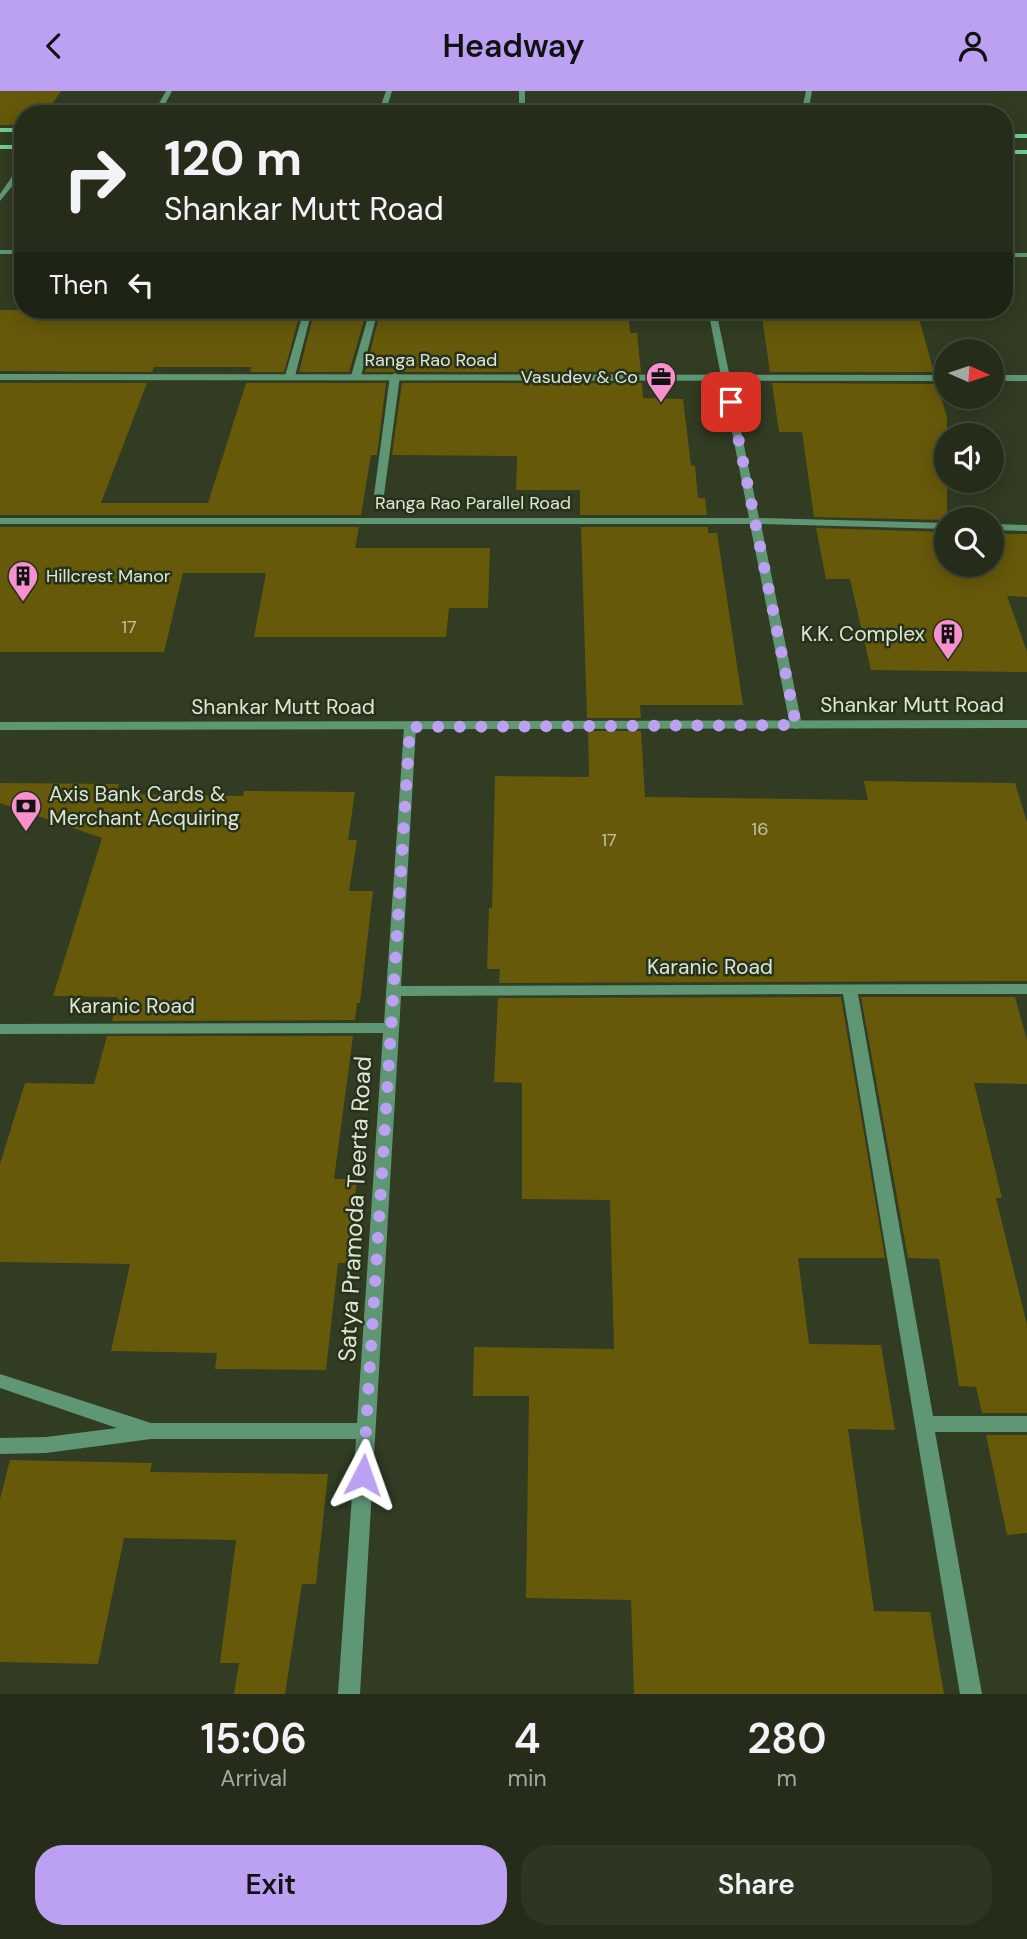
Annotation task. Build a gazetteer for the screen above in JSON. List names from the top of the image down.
{
  "streets": {
    "street": [
      "Ranga Rao Road",
      "Ranga Rao Parallel Road",
      "Shankar Mutt Road",
      "Karanic Road",
      "Satya Pramoda Teerta Road"
    ]
  },
  "crossings": [
    ["Shankar Mutt Road", "Satya Pramoda Teerta Road"],
    ["Karanic Road", "Satya Pramoda Teerta Road"]
  ],
  "places": {
    "office": ["Vasudev & Co"],
    "building": ["Hillcrest Manor", "K.K. Complex"],
    "bank": ["Axis Bank Cards & Merchant Acquiring"]
  },
  "house_numbers": ["17", "16", "17"],
  "north": "right",
  "page": {
    "header": "Headway",
    "turn": ["120 m", "Shankar Mutt Road"],
    "then": "Then",
    "eta": [
      "15:06",
      "Arrival",
      "4",
      "min",
      "280",
      "m"
    ],
    "buttons": ["Exit", "Share"]
  }
}
